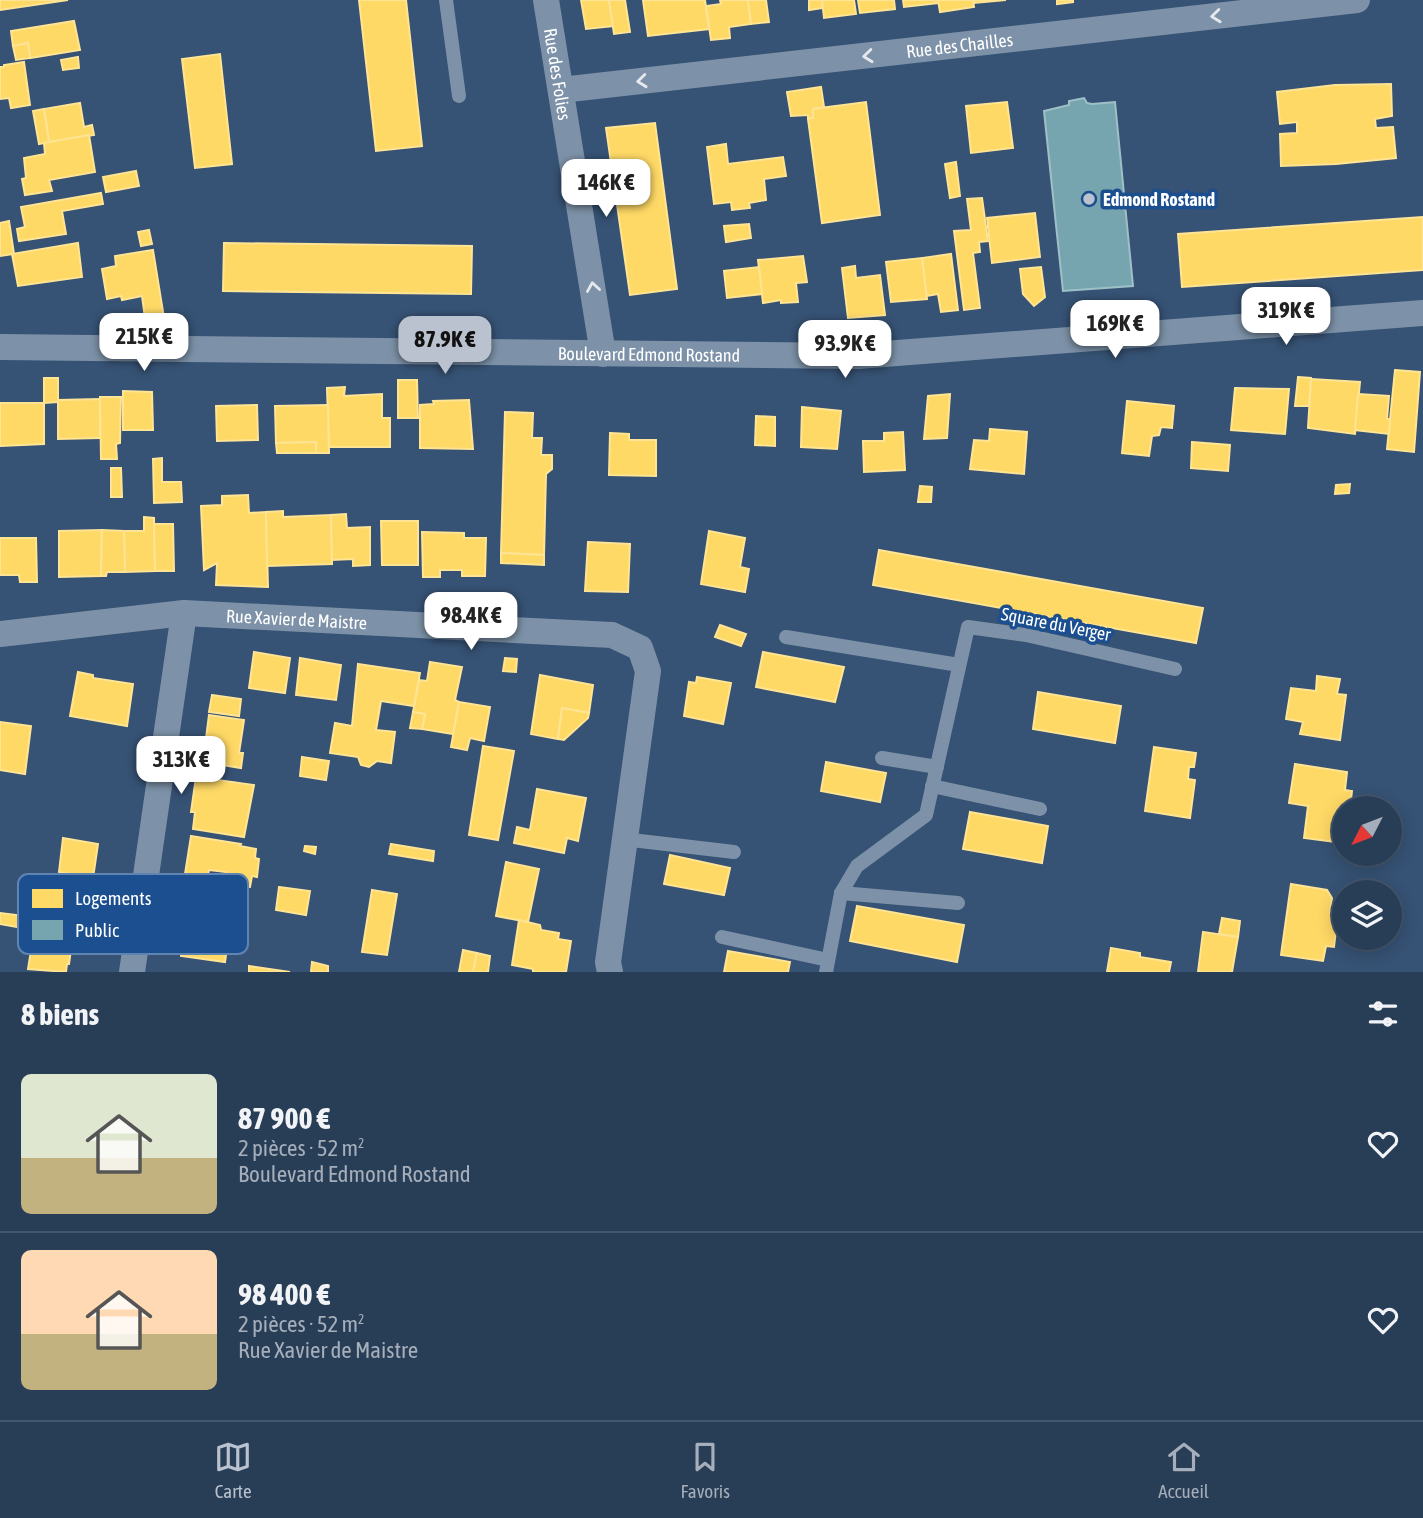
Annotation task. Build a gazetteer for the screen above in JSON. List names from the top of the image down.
{
  "streets": {
    "street": [
      "Rue des Chailles",
      "Rue des Folies",
      "Boulevard Edmond Rostand",
      "Rue Xavier de Maistre"
    ],
    "lane": ["Square du Verger"]
  },
  "crossings": [
    ["Rue des Chailles", "Rue des Folies"],
    ["Rue des Folies", "Boulevard Edmond Rostand"]
  ],
  "one_way": ["Rue des Chailles", "Rue des Folies"],
  "places": ["Edmond Rostand"],
  "legend": ["Logements", "Public"],
  "north": "bottom left",
  "page": {
    "price": [
      "146K €",
      "319K €",
      "169K €",
      "215K €",
      "87.9K €",
      "93.9K €",
      "98.4K €",
      "313K €"
    ],
    "heading": "8 biens",
    "list": [
      {
        "name": "87 900 €",
        "note": "2 pièces · 52 m² · Boulevard Edmond Rostand"
      },
      {
        "name": "98 400 €",
        "note": "2 pièces · 52 m² · Rue Xavier de Maistre"
      }
    ],
    "tabs": ["Carte", "Favoris", "Accueil"]
  }
}
